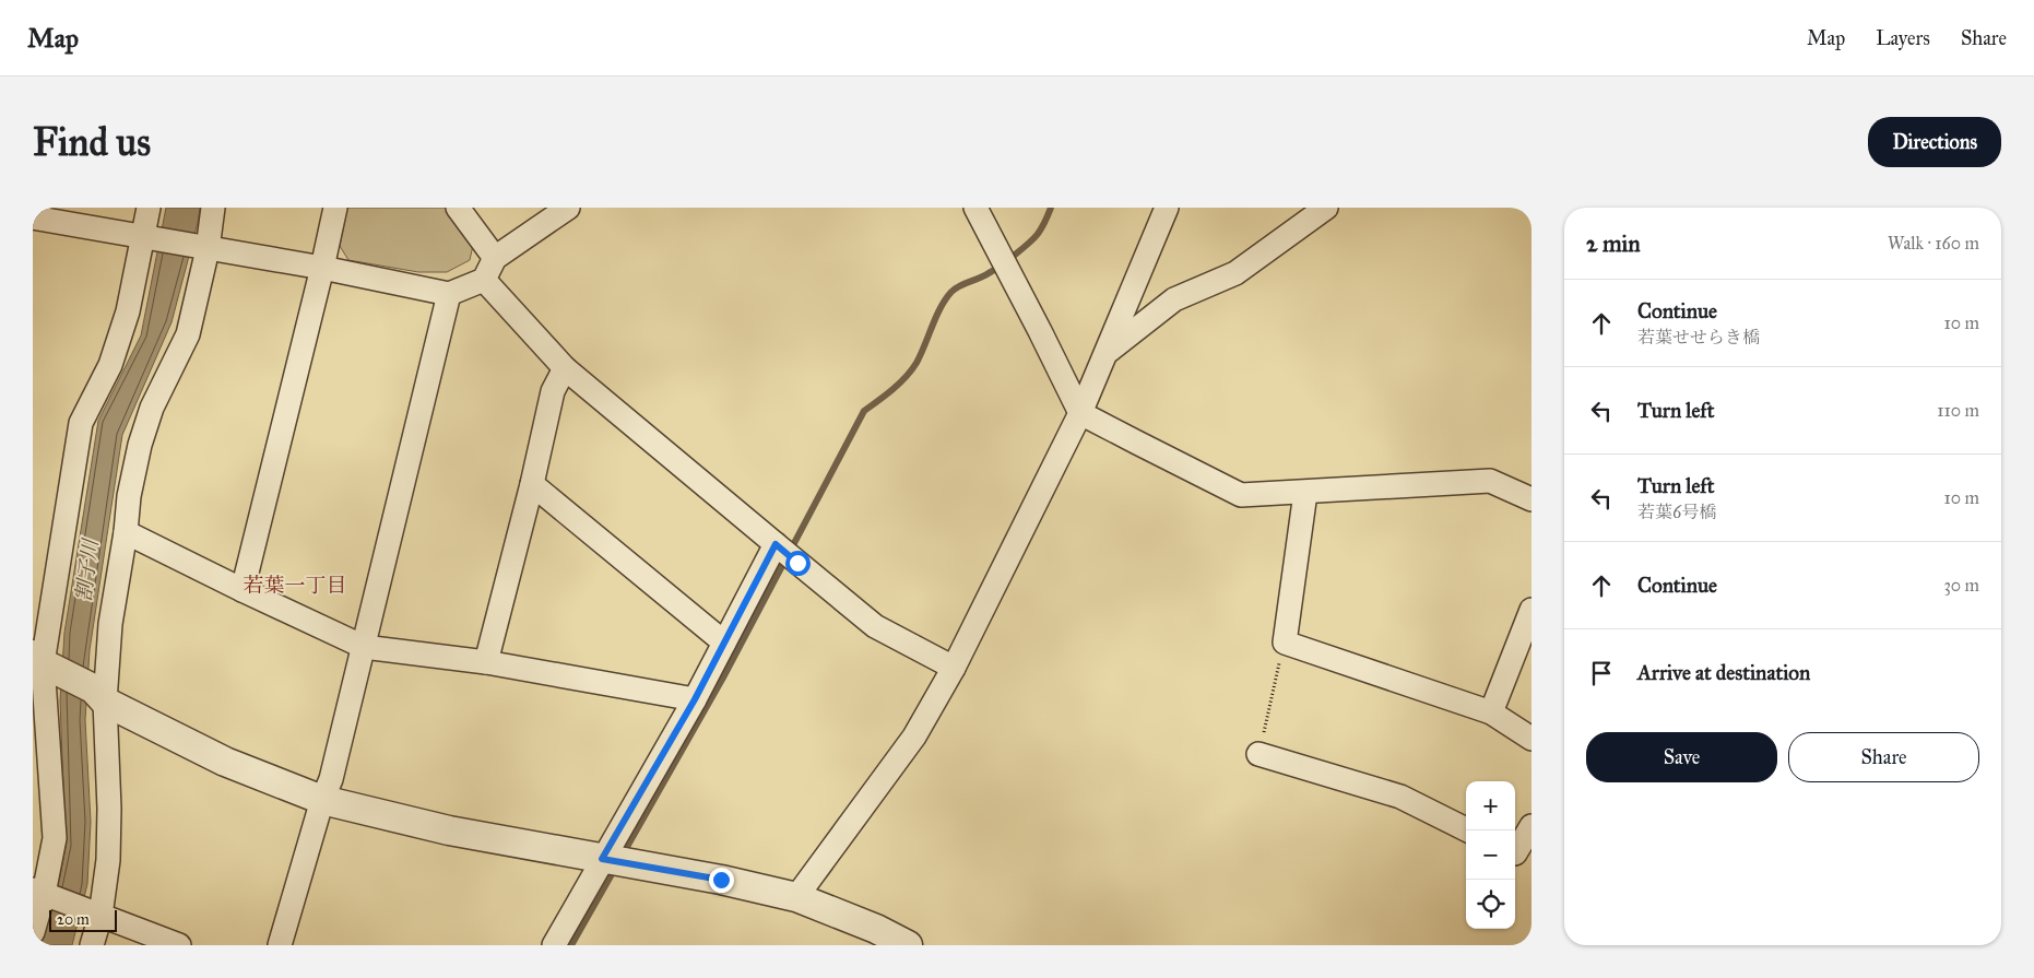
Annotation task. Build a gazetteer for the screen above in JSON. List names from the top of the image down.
{
  "districts": ["若葉一丁目"],
  "water": ["割子川"],
  "scale_bar": "20 m",
  "page": {
    "header": "Map",
    "nav": ["Map", "Layers", "Share"],
    "buttons": [
      "Directions",
      ["Save", "Share"]
    ],
    "title": "Find us",
    "heading": ["2 min", "Walk · 160 m"],
    "list": [
      ["Continue", "若葉せせらき橋", "10 m"],
      ["Turn left", "110 m"],
      ["Turn left", "若葉6号橋", "10 m"],
      ["Continue", "30 m"],
      "Arrive at destination"
    ],
    "map_buttons": ["+", "−"],
    "scale": "20 m"
  }
}
